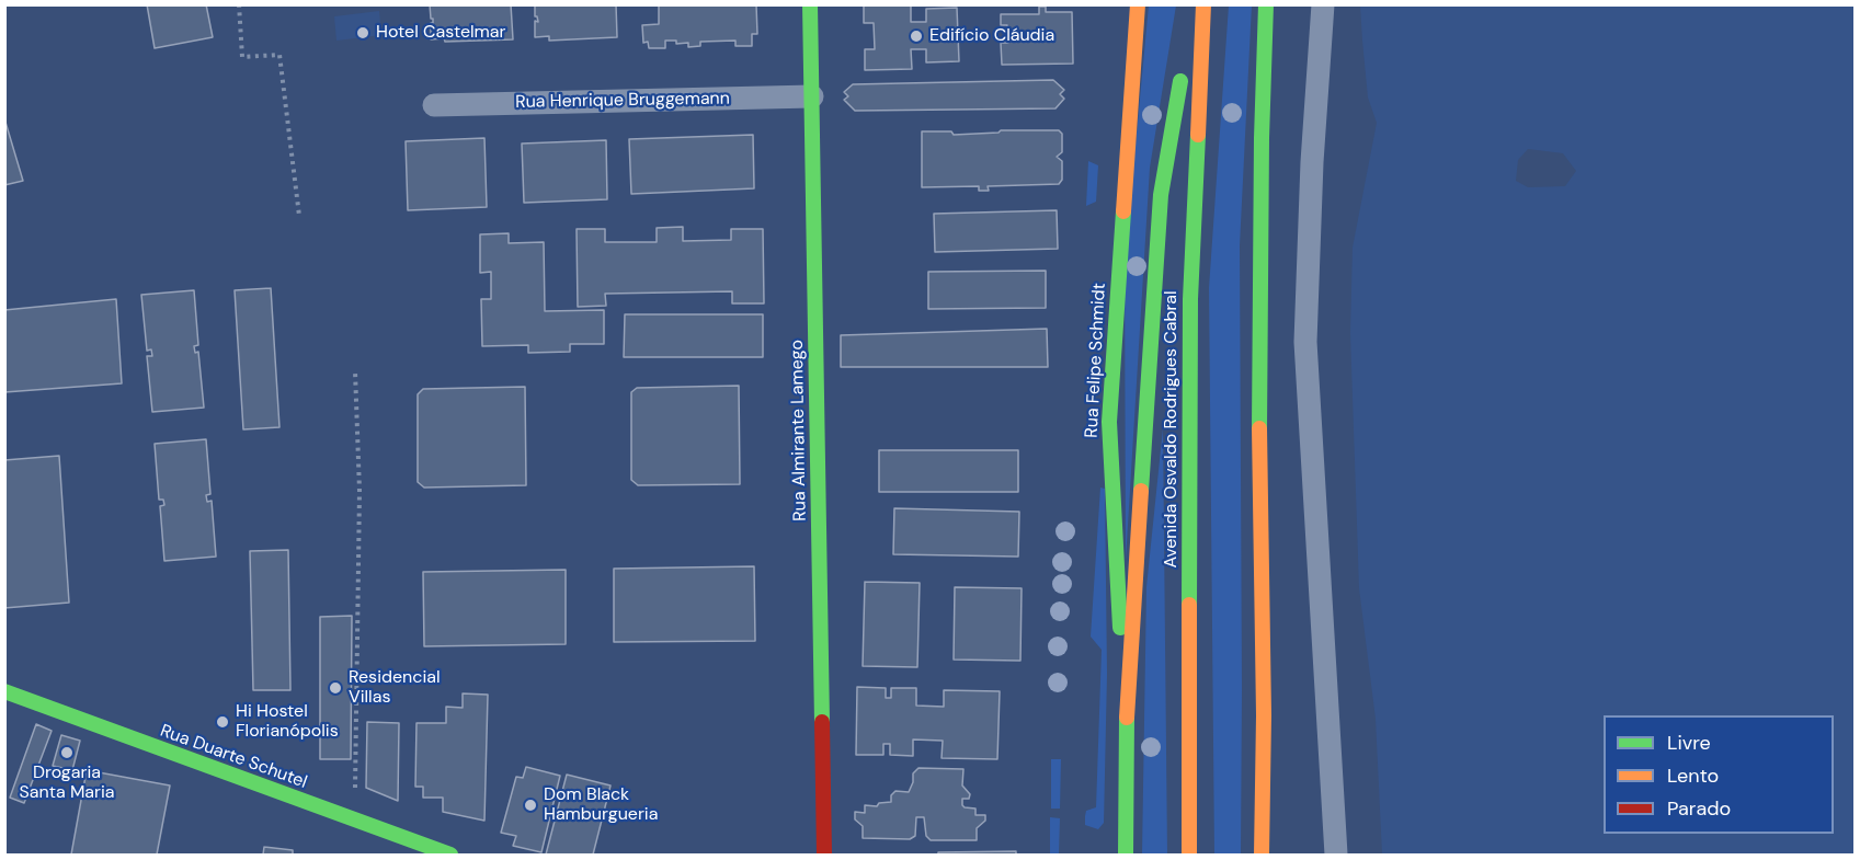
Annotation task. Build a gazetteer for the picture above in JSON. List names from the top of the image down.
{
  "streets": {
    "main road": [
      "Rua Felipe Schmidt",
      "Avenida Osvaldo Rodrigues Cabral",
      "Rua Almirante Lamego",
      "Rua Duarte Schutel"
    ],
    "street": ["Rua Henrique Bruggemann"]
  },
  "crossings": [
    ["Rua Henrique Bruggemann", "Rua Almirante Lamego"]
  ],
  "places": [
    "Hotel Castelmar",
    "Edifício Cláudia",
    "Residencial Villas",
    "Hi Hostel Florianópolis",
    "Drogaria Santa Maria",
    "Dom Black Hamburgueria"
  ],
  "legend": ["Livre", "Lento", "Parado"]
}
